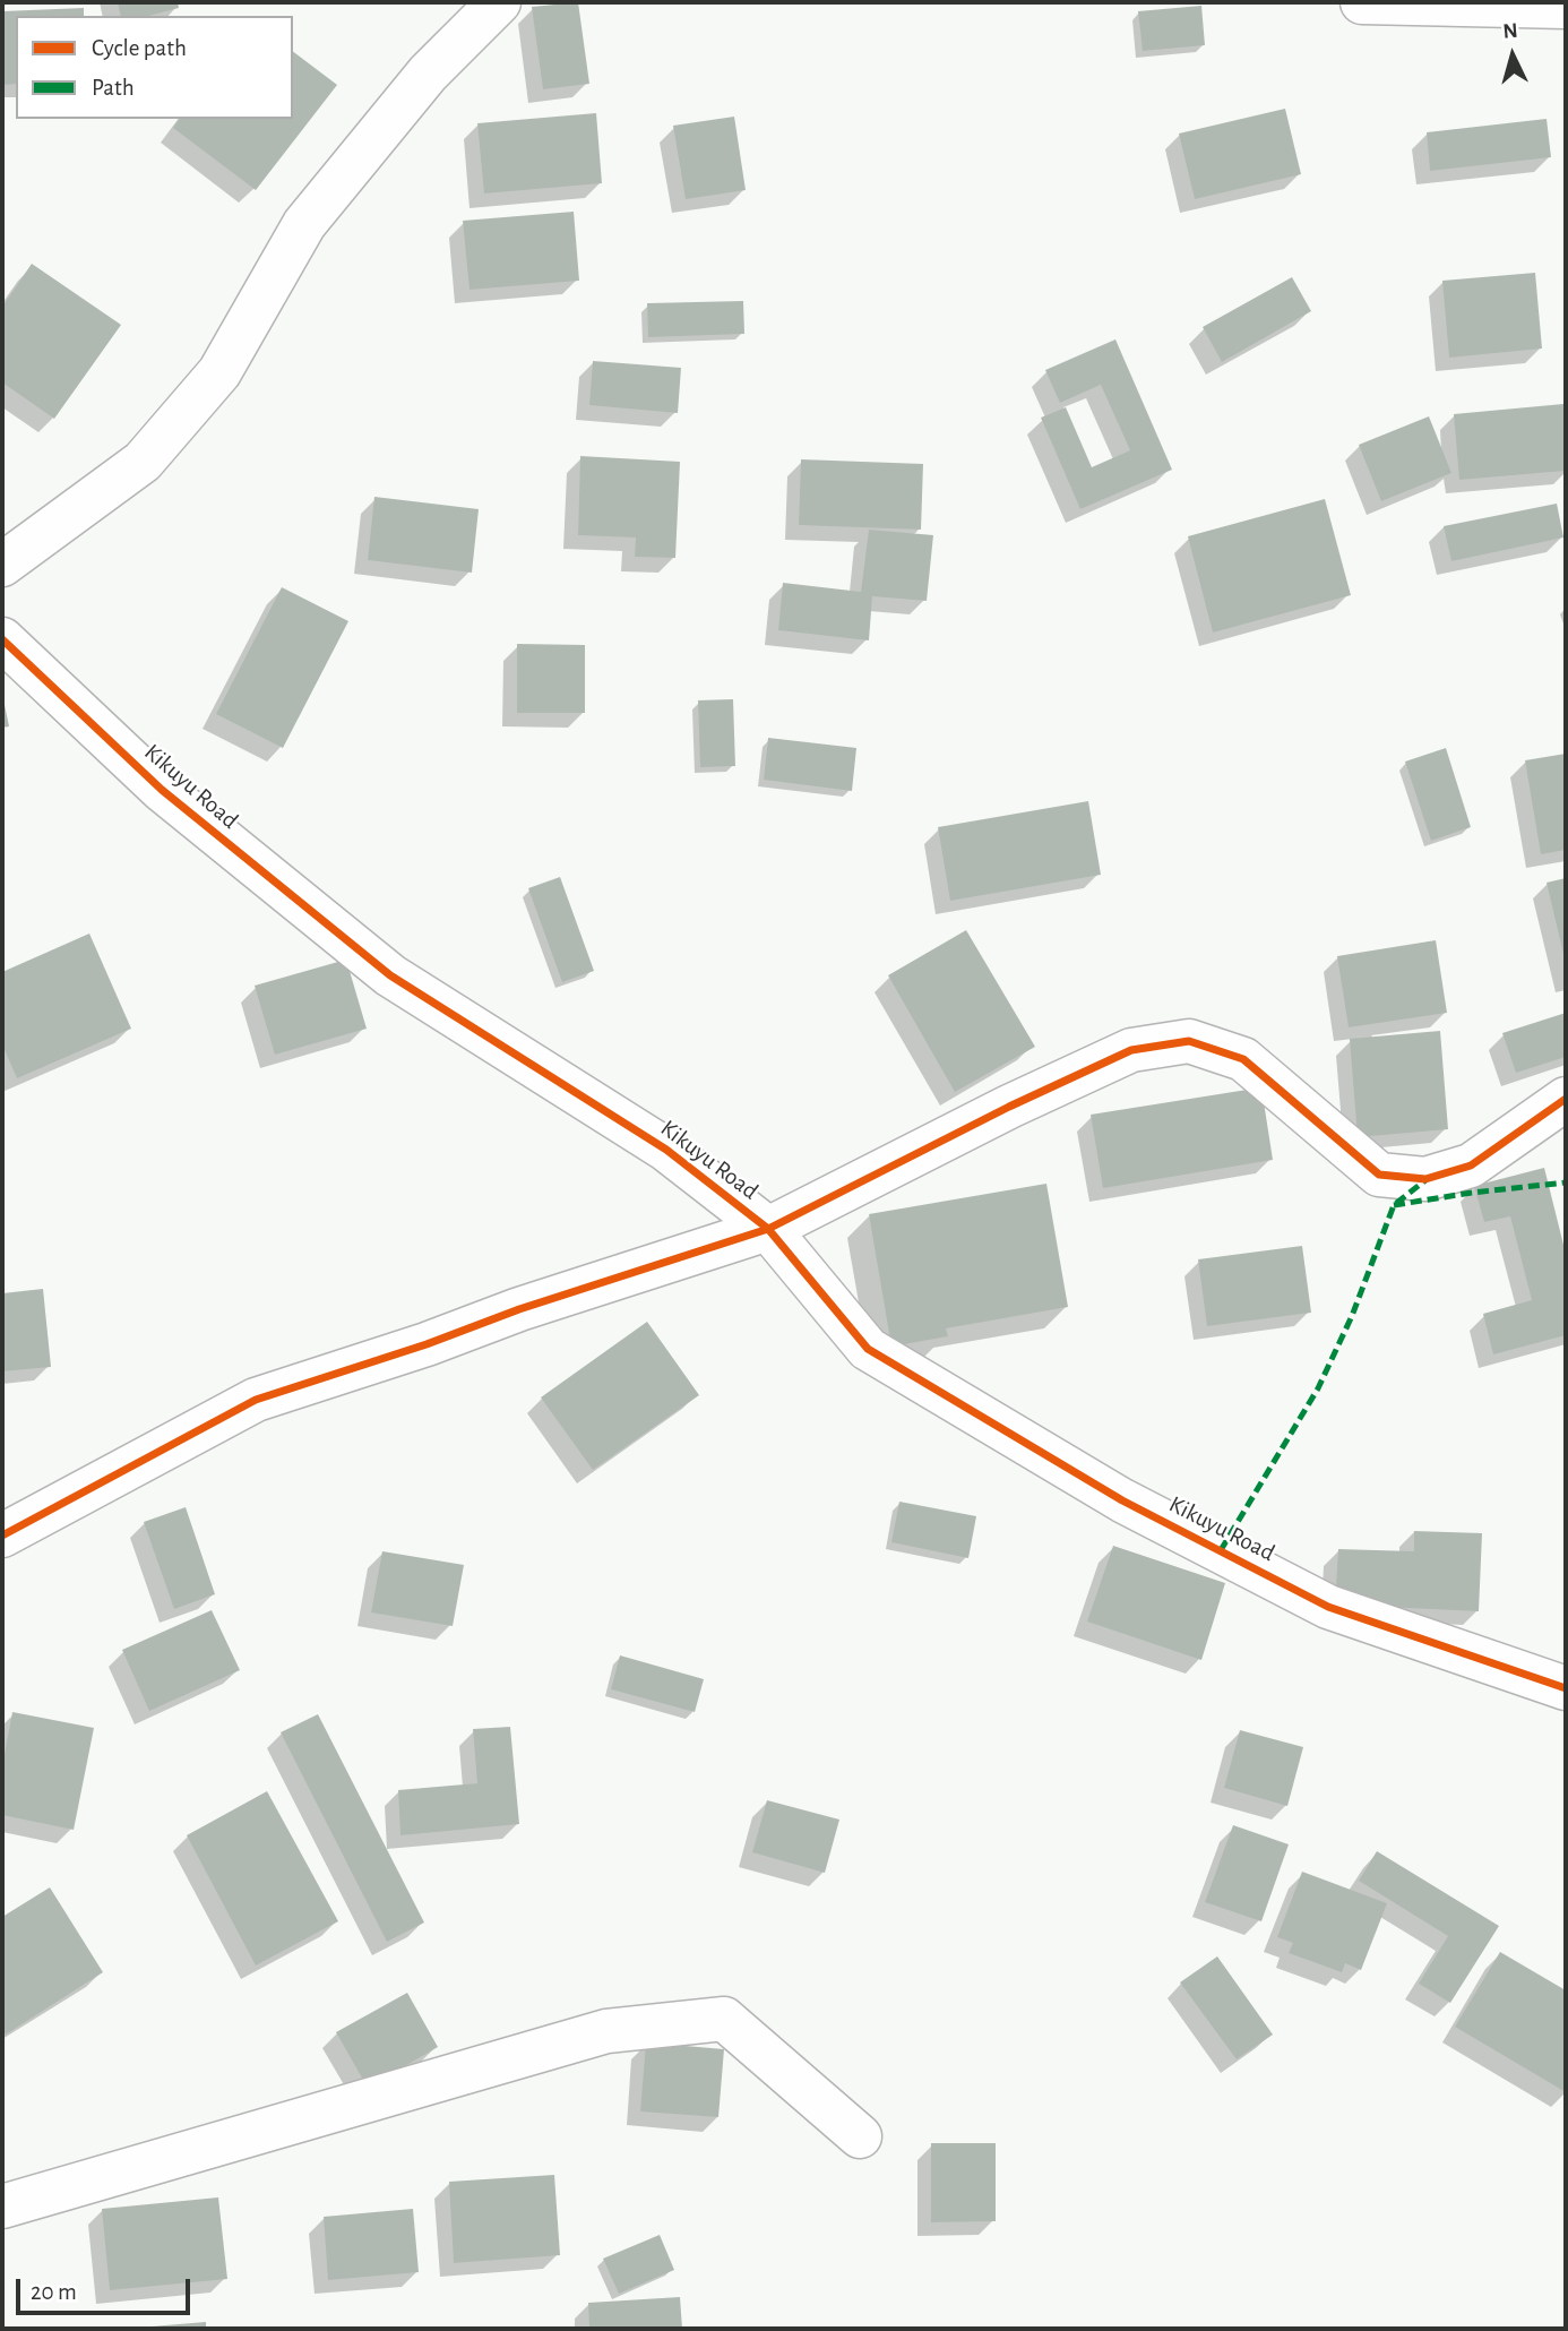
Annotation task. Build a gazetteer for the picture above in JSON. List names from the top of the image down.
{
  "streets": {
    "street": ["Kikuyu Road"]
  },
  "legend": ["Cycle path", "Path"],
  "scale_bar": "20 m",
  "north": "top"
}
